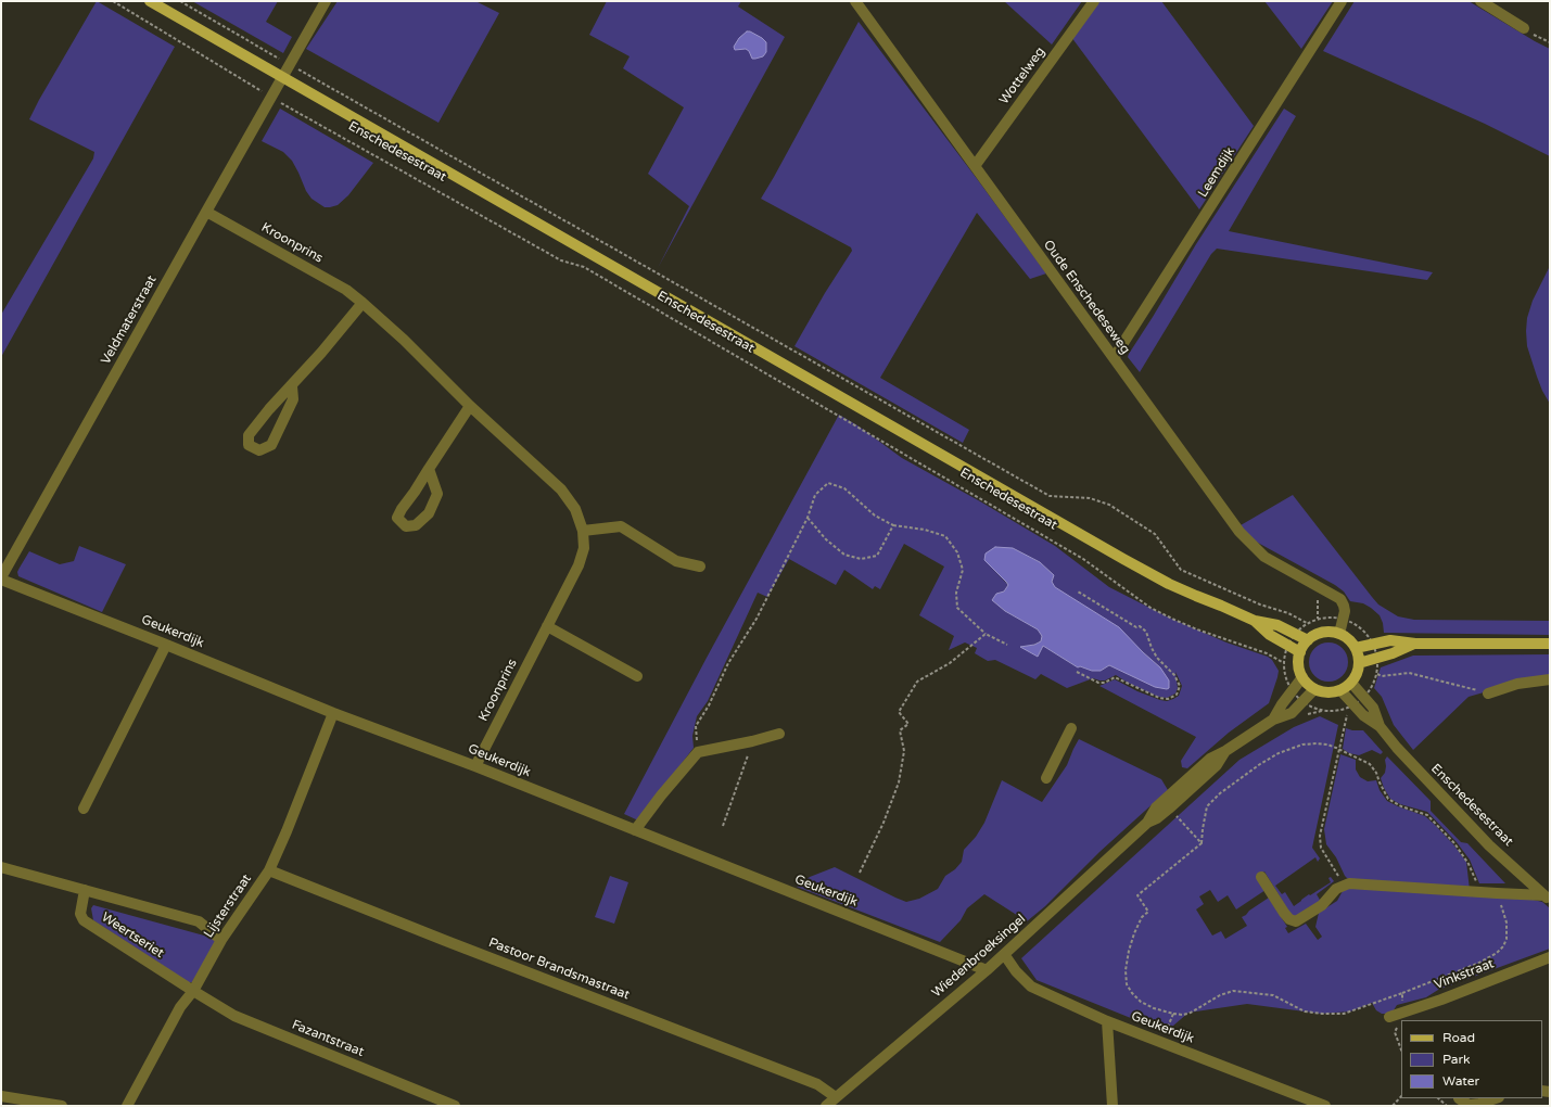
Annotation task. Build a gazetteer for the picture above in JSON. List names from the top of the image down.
{
  "streets": {
    "main road": ["Enschedesestraat"],
    "street": [
      "Wottelweg",
      "Leemdijk",
      "Kroonprins",
      "Oude Enschedeseweg",
      "Veldmaterstraat",
      "Geukerdijk",
      "Lijsterstraat",
      "Weertseriet",
      "Wiedenbroeksingel",
      "Pastoor Brandsmastraat",
      "Vinkstraat",
      "Fazantstraat"
    ]
  },
  "crossings": [
    ["Wottelweg", "Oude Enschedeseweg"],
    ["Enschedesestraat", "Veldmaterstraat"],
    ["Enschedesestraat", "Wiedenbroeksingel"],
    ["Leemdijk", "Oude Enschedeseweg"],
    ["Kroonprins", "Veldmaterstraat"],
    ["Kroonprins", "Geukerdijk"],
    ["Veldmaterstraat", "Geukerdijk"],
    ["Geukerdijk", "Lijsterstraat"],
    ["Geukerdijk", "Wiedenbroeksingel"],
    ["Lijsterstraat", "Weertseriet"],
    ["Lijsterstraat", "Pastoor Brandsmastraat"],
    ["Lijsterstraat", "Fazantstraat"],
    ["Weertseriet", "Fazantstraat"],
    ["Wiedenbroeksingel", "Pastoor Brandsmastraat"]
  ],
  "legend": ["Road", "Park", "Water"]
}
